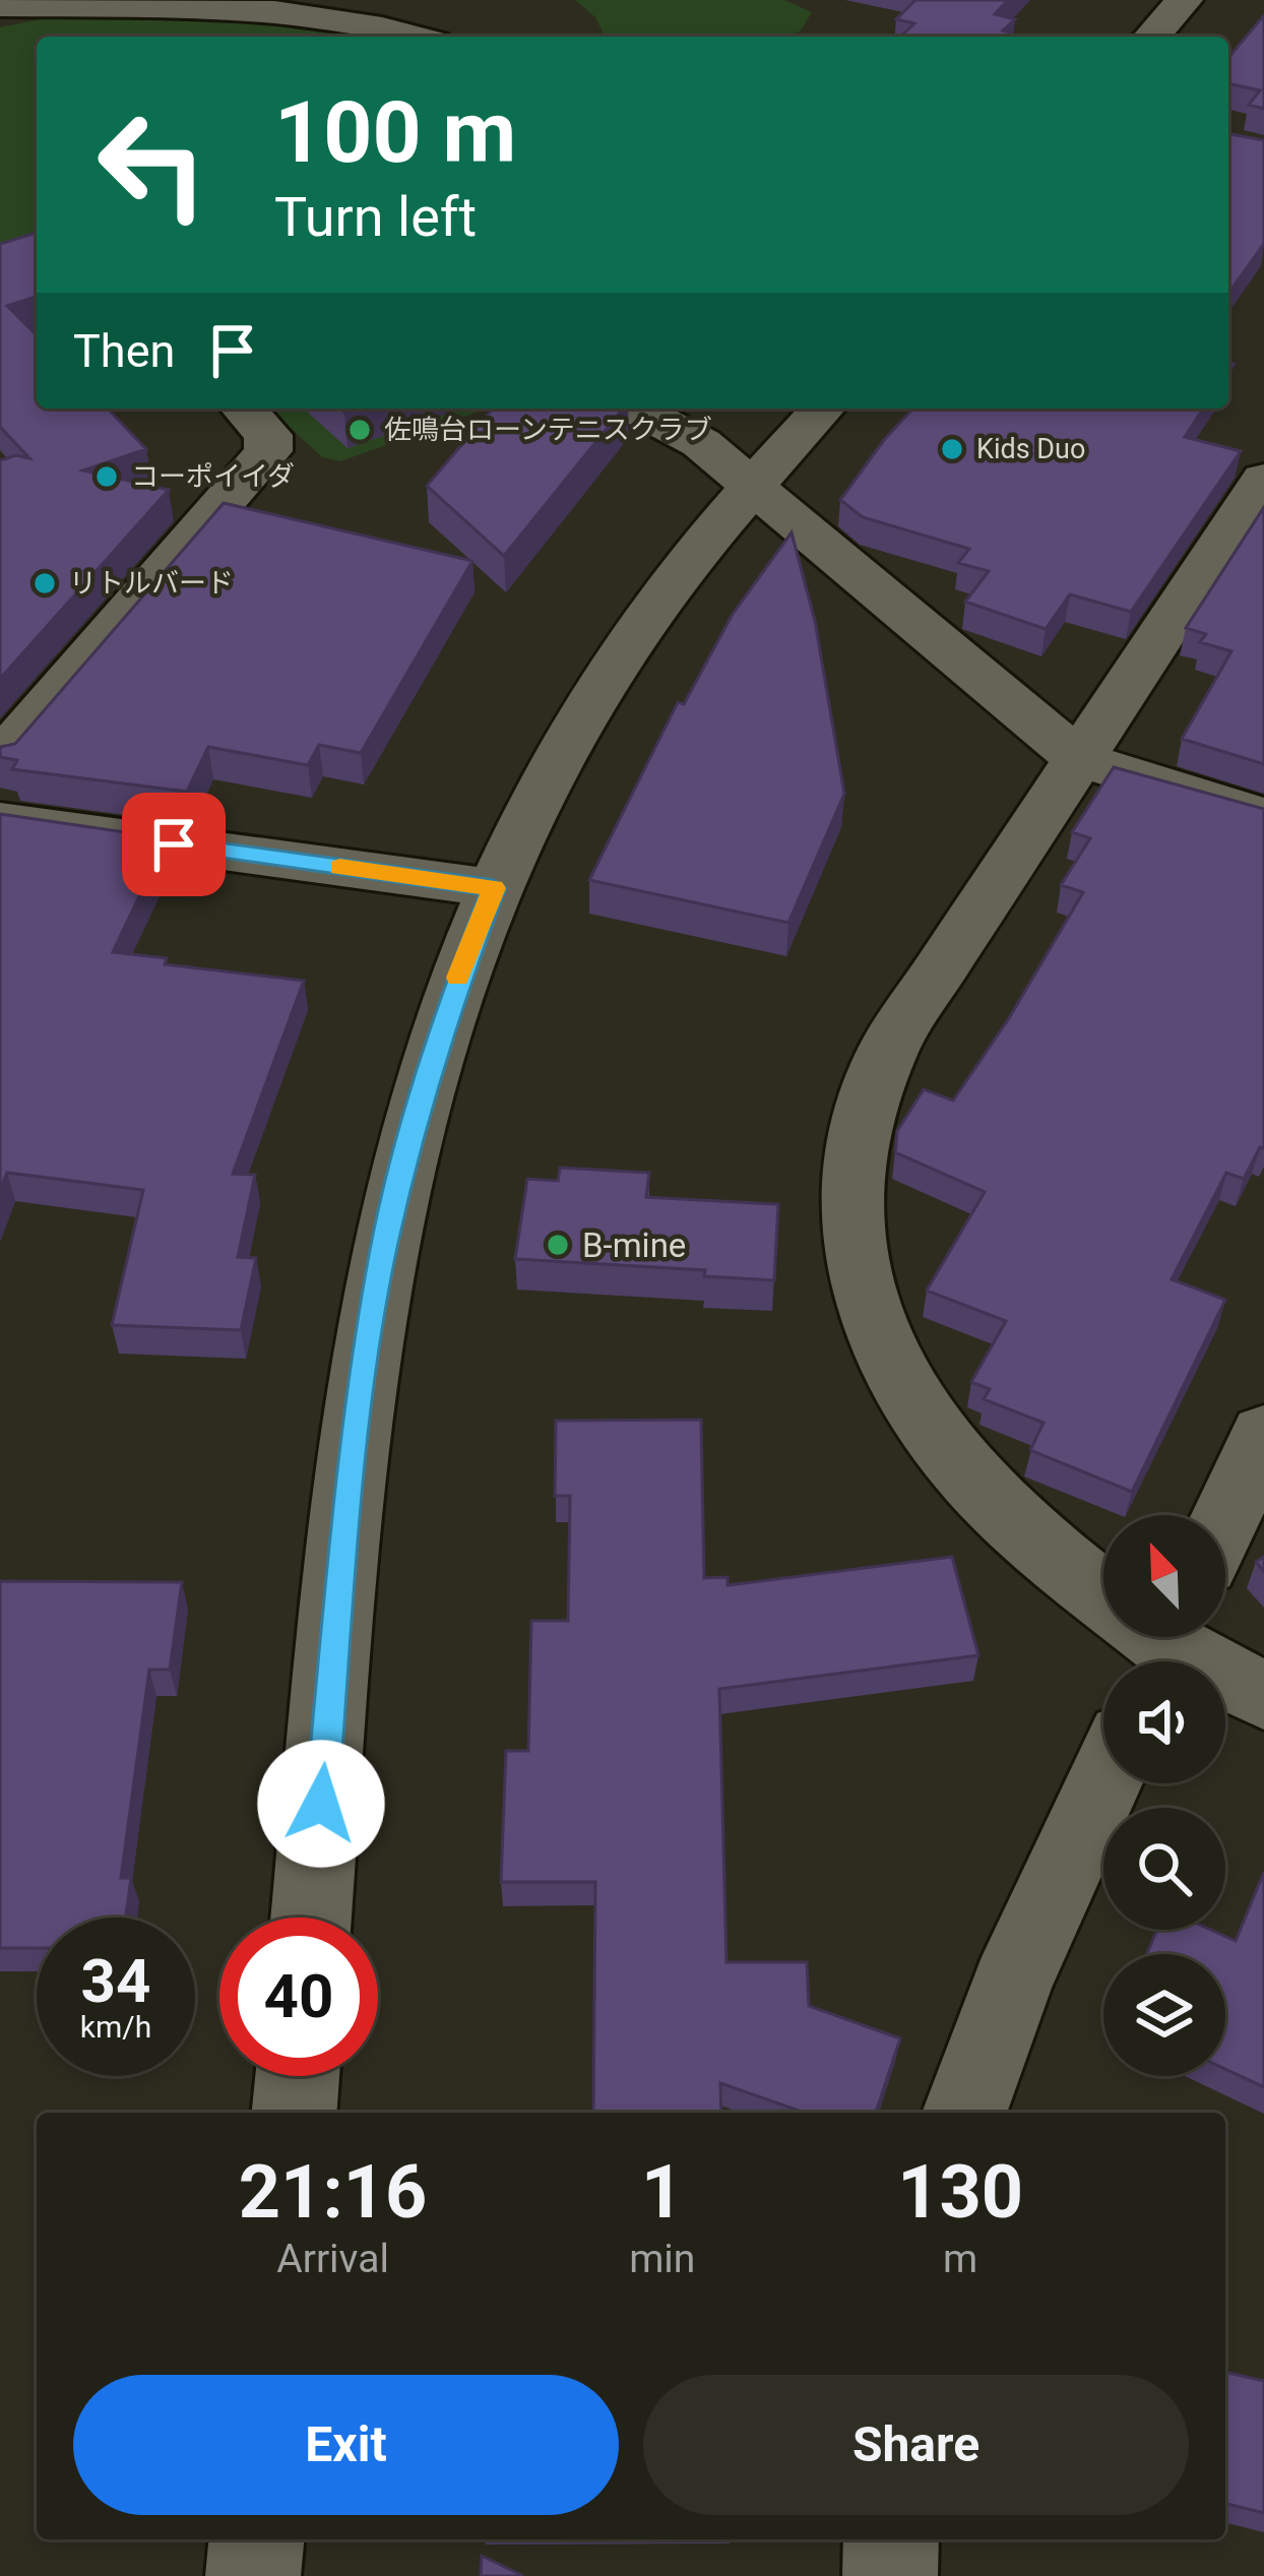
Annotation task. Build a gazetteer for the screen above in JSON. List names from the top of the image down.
{
  "places": [
    "佐鳴台ローンテニスクラブ",
    "Kids Duo",
    "コーポイイダ",
    "リトルバード",
    "B-mine"
  ],
  "north": "top left",
  "page": {
    "turn": ["100 m", "Turn left"],
    "then": "Then",
    "speed": "34 km/h",
    "limit": "40",
    "eta": [
      "21:16",
      "Arrival",
      "1",
      "min",
      "130",
      "m"
    ],
    "buttons": ["Exit", "Share"]
  }
}
